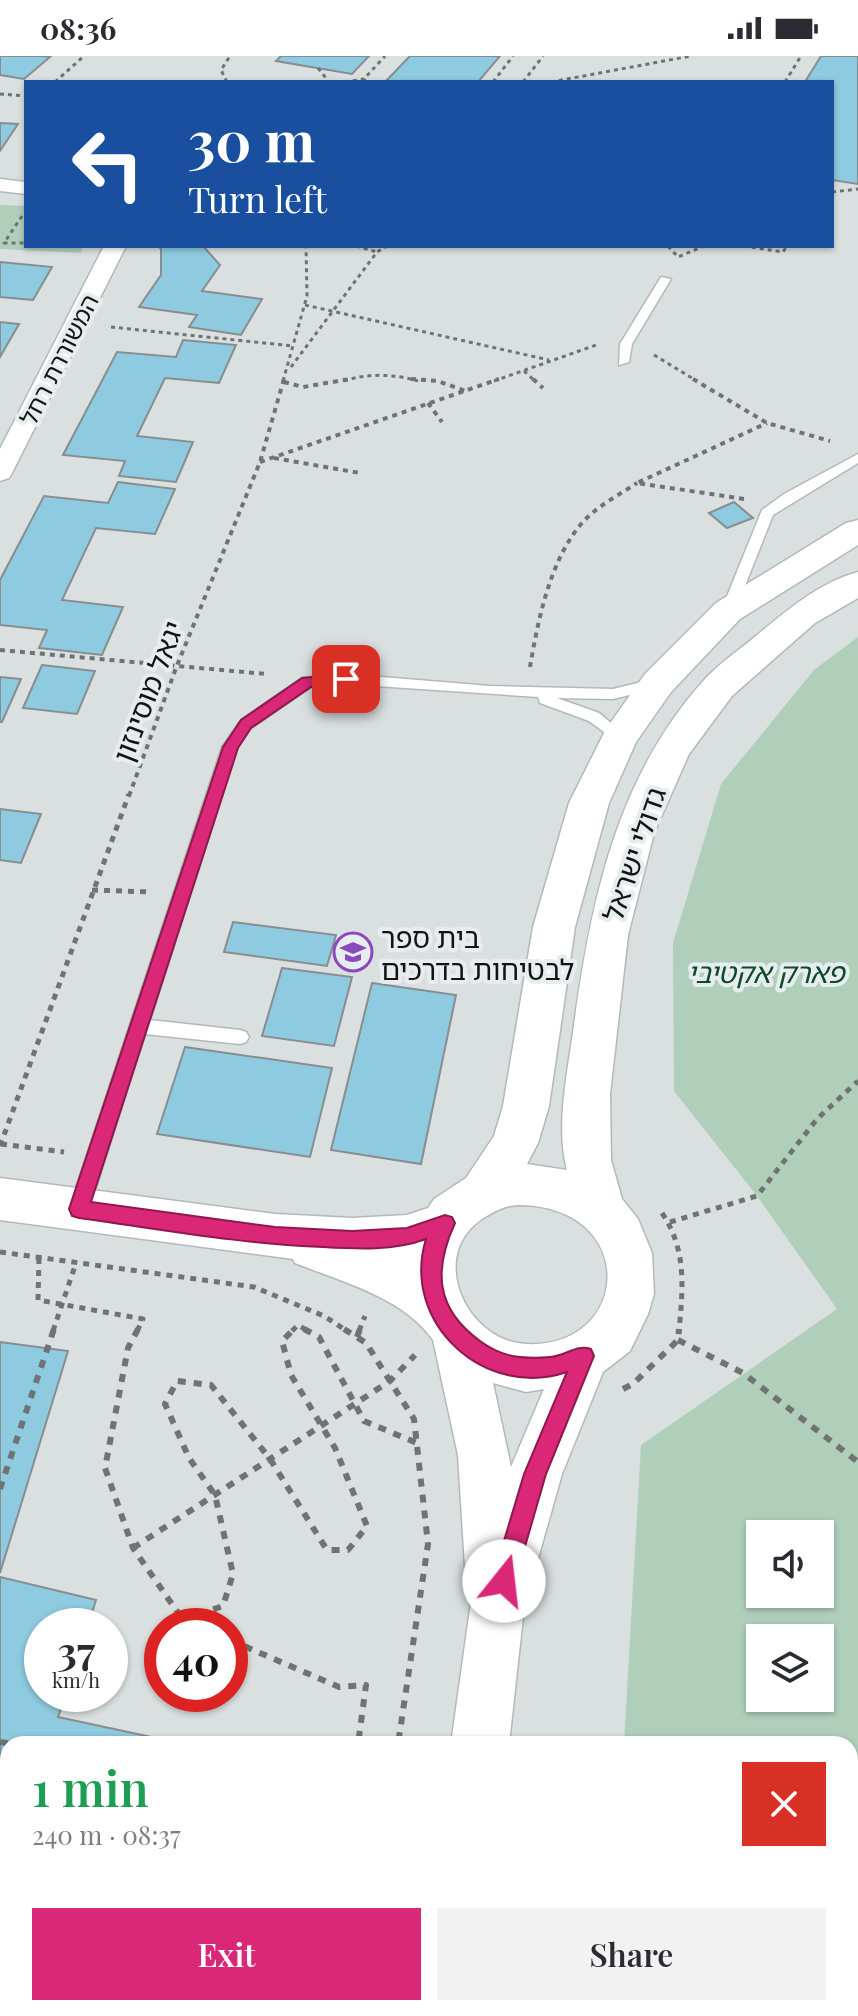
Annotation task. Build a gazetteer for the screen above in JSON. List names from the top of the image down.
{
  "streets": {
    "street": ["המשוררת רחל", "גדולי ישראל"],
    "path": ["יגאל מוסינזון"]
  },
  "parks": ["פארק אקטיבי"],
  "places": {
    "school or university": ["בית ספר לבטיחות בדרכים"]
  },
  "page": {
    "status": "08:36",
    "turn": ["30 m", "Turn left"],
    "speed": "37 km/h",
    "limit": "40",
    "heading": ["1 min", "240 m · 08:37"],
    "buttons": ["Exit", "Share"]
  }
}
